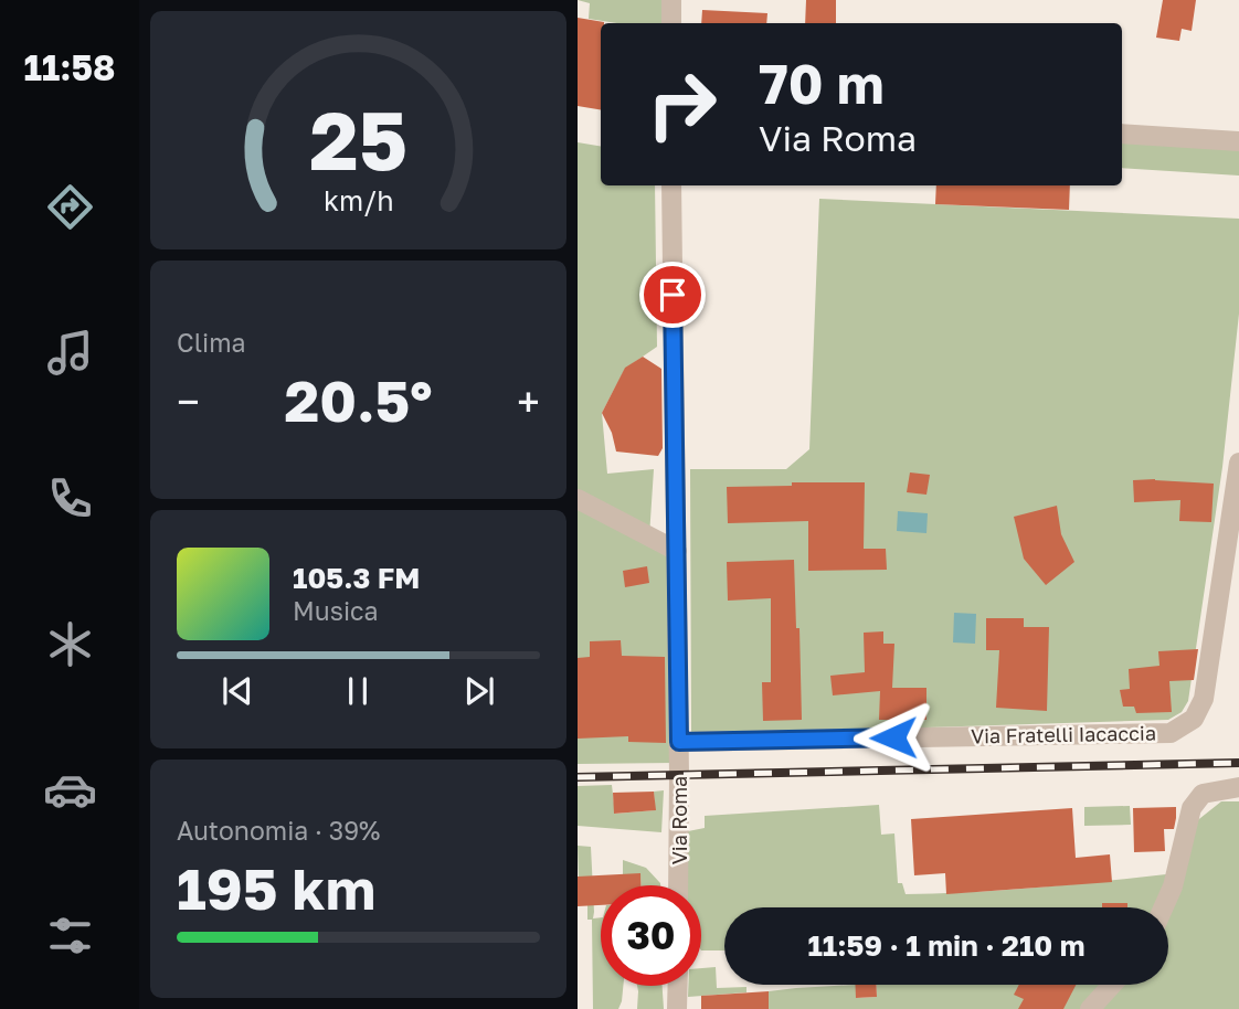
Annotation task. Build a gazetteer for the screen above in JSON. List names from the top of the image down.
{
  "streets": {
    "street": ["Via Fratelli Iacaccia", "Via Roma"]
  },
  "crossings": [
    ["Via Fratelli Iacaccia", "Via Roma"]
  ],
  "page": {
    "tabs": "11:58",
    "turn": ["70 m", "Via Roma"],
    "tile": [
      "Clima",
      ["Autonomia · 39%", "195 km"]
    ],
    "heat": ["−", "20.5°", "+"],
    "song": ["105.3 FM", "Musica"],
    "limit": "30",
    "trip": "11:59 · 1 min · 210 m",
    "gauge": ["25", "km/h"]
  }
}
